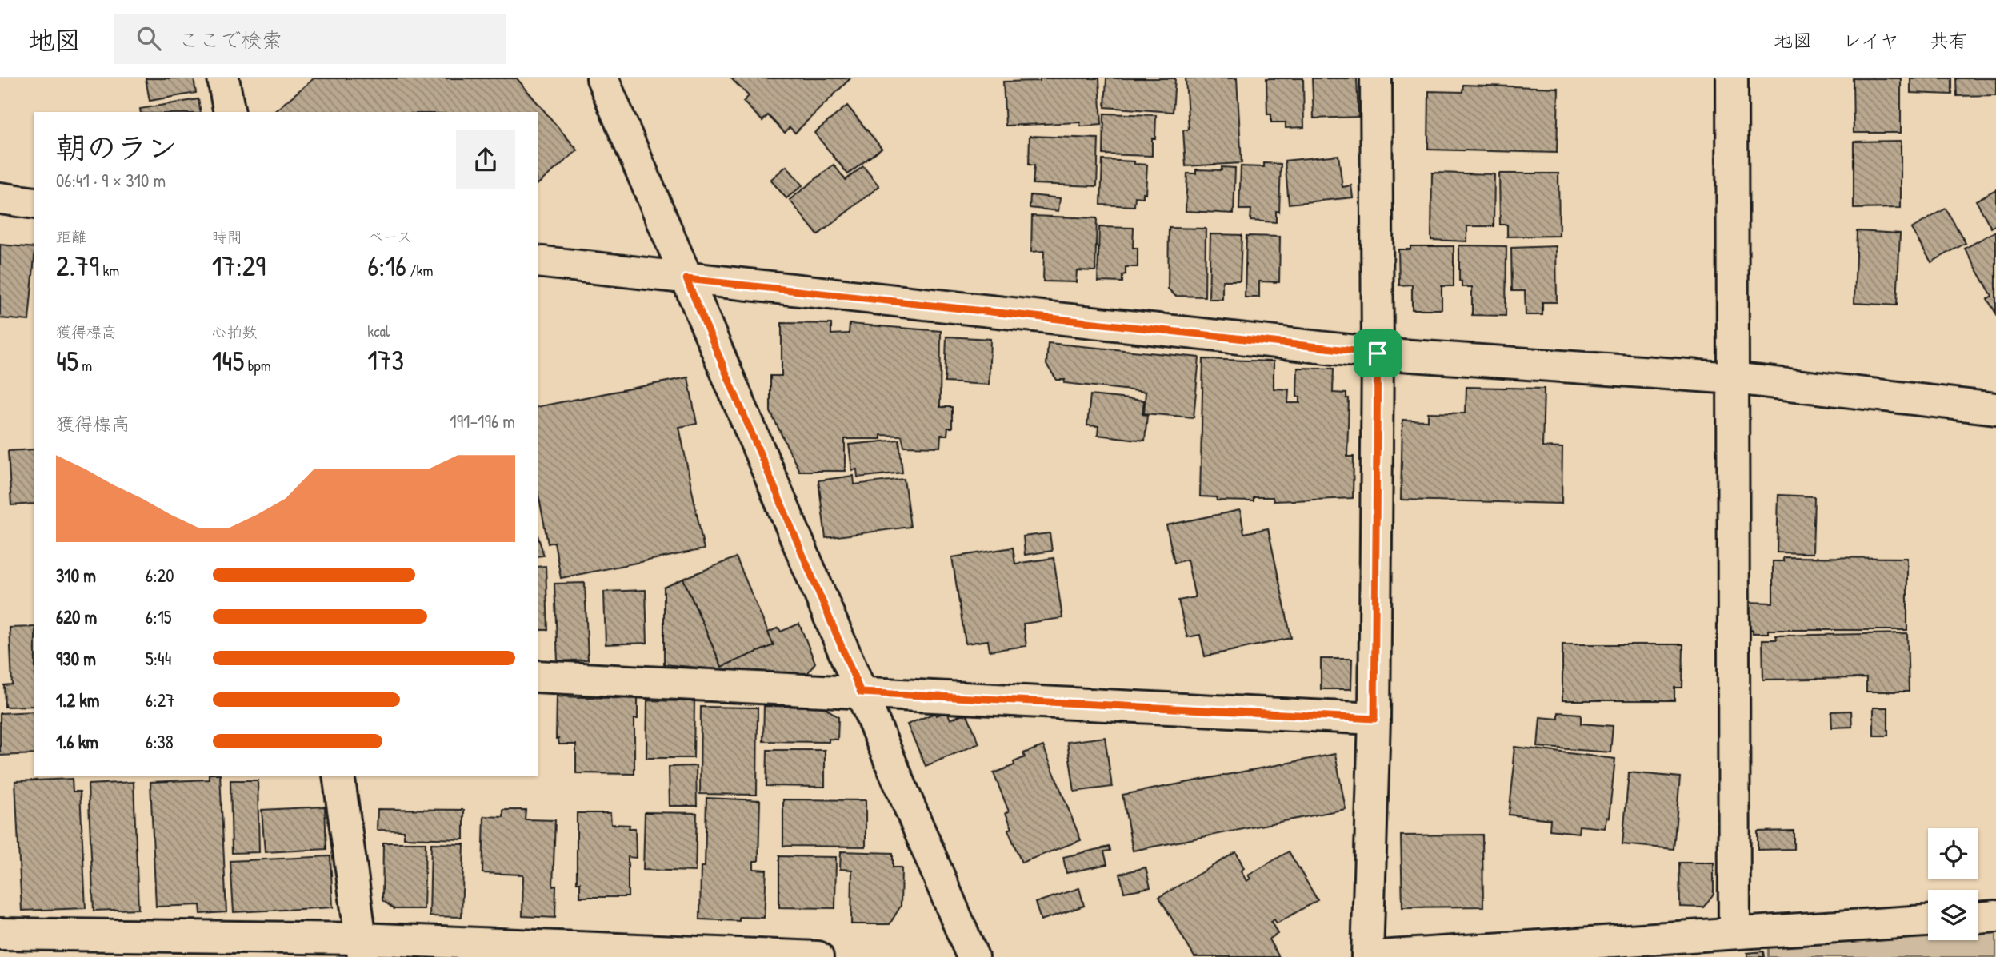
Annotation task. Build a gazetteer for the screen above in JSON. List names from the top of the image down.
{
  "page": {
    "header": "地図",
    "search": "ここで検索",
    "nav": ["地図", "レイヤ", "共有"],
    "heading": ["朝のラン", "06:41 · 9 × 310 m"],
    "stats": [
      ["距離", "2.79 km"],
      ["時間", "17:29"],
      ["ペース", "6:16 /km"],
      ["獲得標高", "45 m"],
      ["心拍数", "145 bpm"],
      ["kcal", "173"]
    ],
    "chart": ["獲得標高", "191–196 m"],
    "list": [
      {
        "name": "310 m",
        "note": "6:20"
      },
      {
        "name": "620 m",
        "note": "6:15"
      },
      {
        "name": "930 m",
        "note": "5:44"
      },
      {
        "name": "1.2 km",
        "note": "6:27"
      },
      {
        "name": "1.6 km",
        "note": "6:38"
      }
    ]
  }
}
